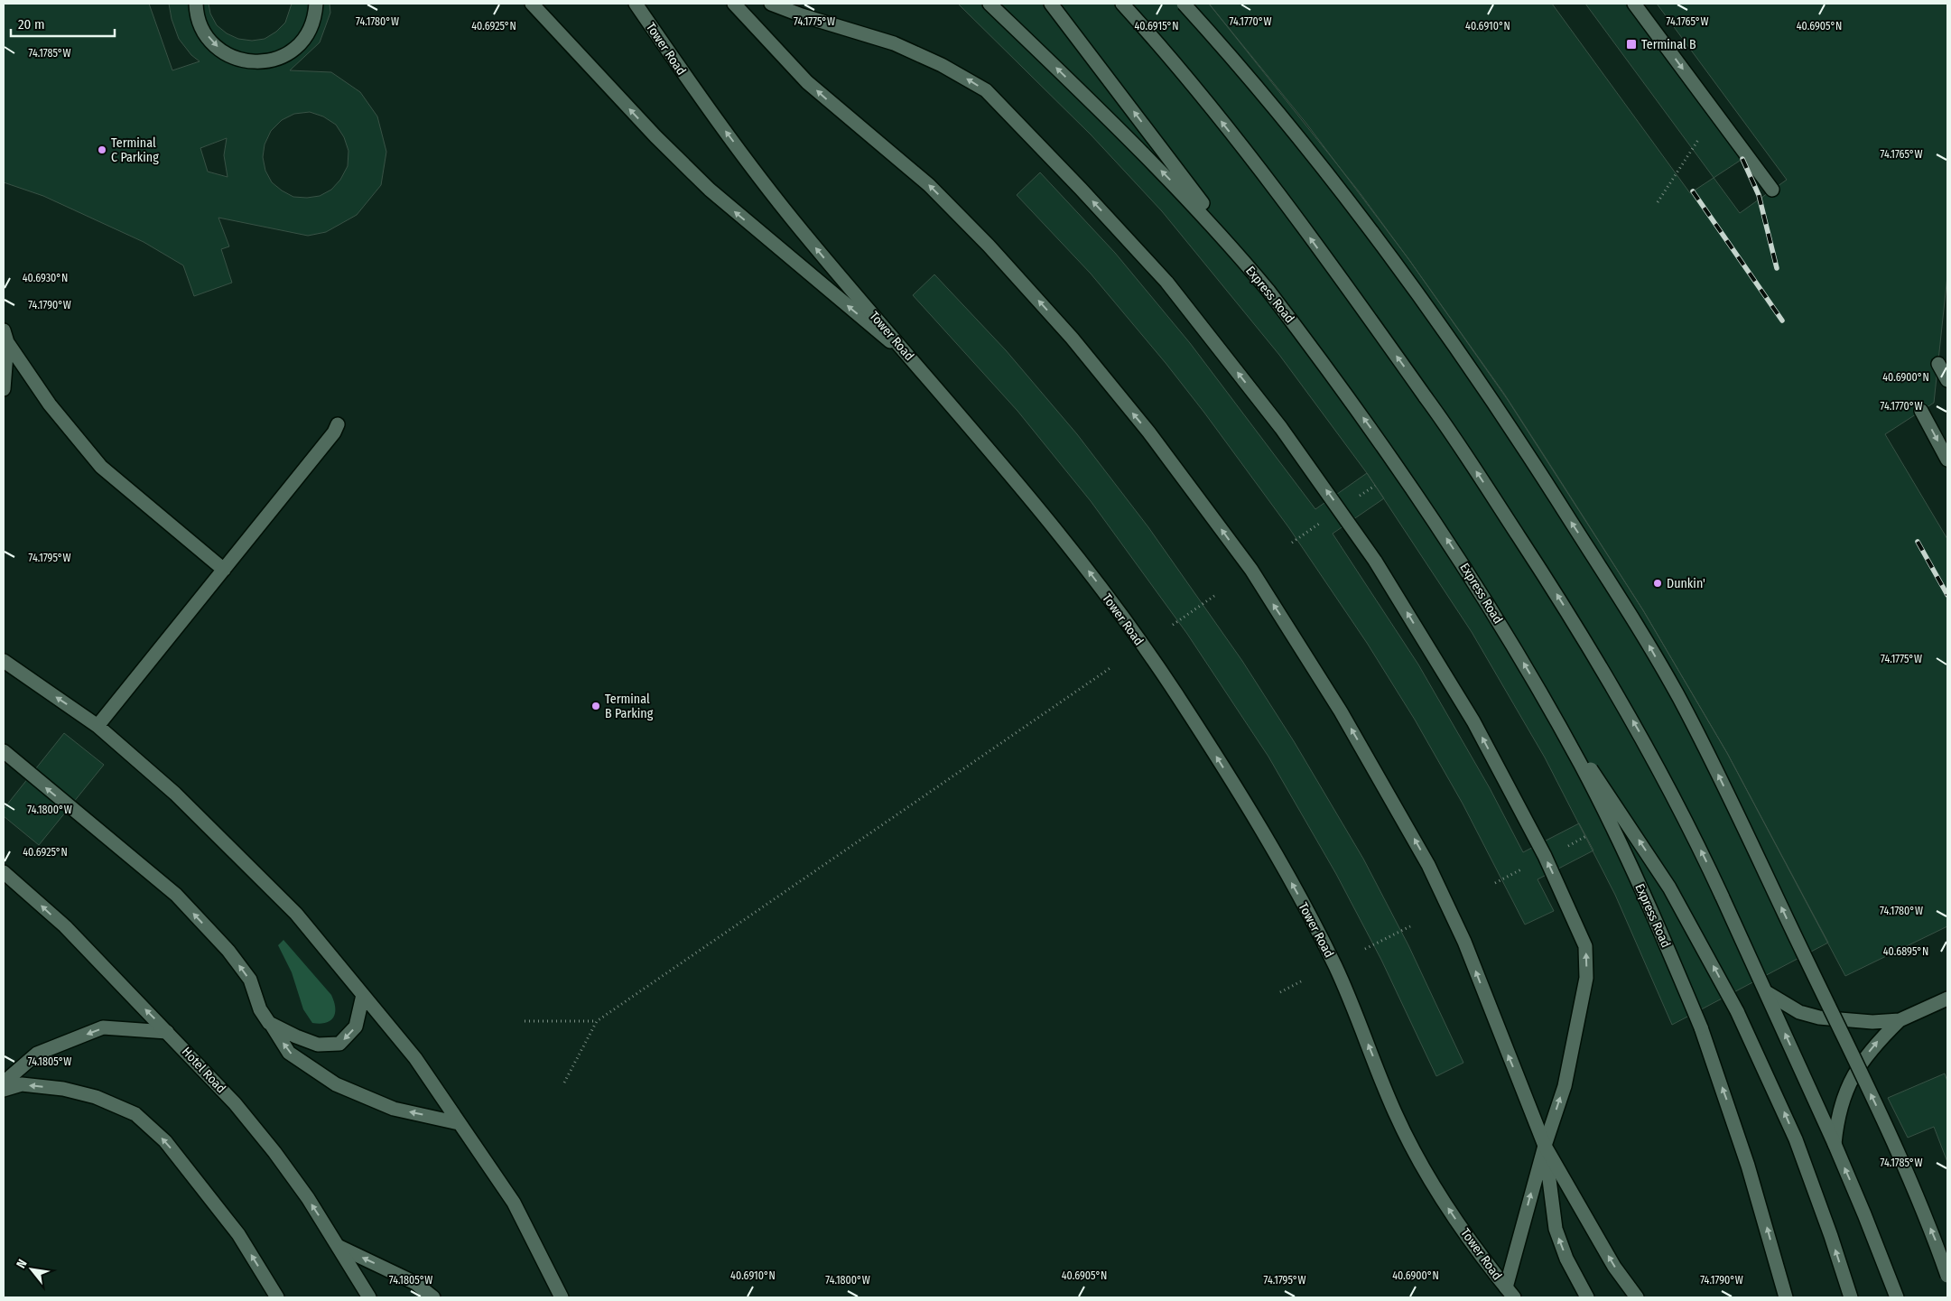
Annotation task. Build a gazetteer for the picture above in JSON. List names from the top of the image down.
{
  "streets": {
    "street": ["Tower Road", "Express Road", "Hotel Road"]
  },
  "places": {
    "transit": ["Terminal B"],
    "other": ["Terminal C Parking", "Dunkin'", "Terminal B Parking"]
  },
  "scale_bar": "20 m",
  "north": "top left",
  "coordinates": [
    "74.1780°W",
    "74.1775°W",
    "74.1770°W",
    "74.1765°W",
    "40.6925°N",
    "40.6915°N",
    "40.6910°N",
    "40.6905°N",
    "74.1785°W",
    "40.6930°N",
    "74.1790°W",
    "40.6900°N",
    "74.1795°W",
    "74.1800°W",
    "40.6895°N",
    "74.1805°W"
  ]
}
